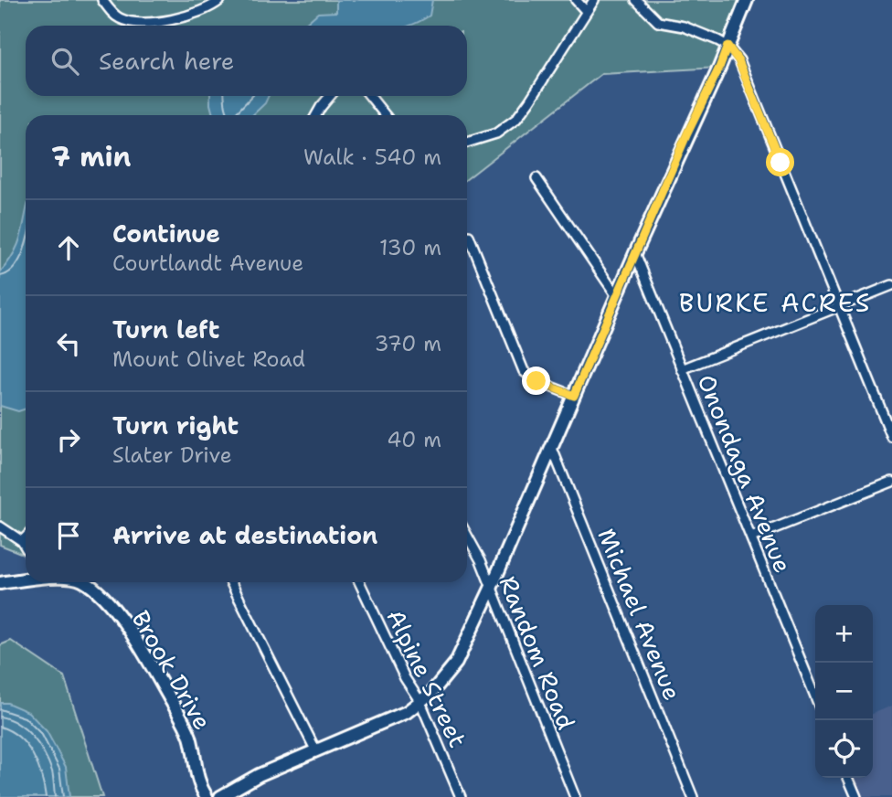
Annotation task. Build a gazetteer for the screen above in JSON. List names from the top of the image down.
{
  "streets": {
    "street": [
      "Onondaga Avenue",
      "Michael Avenue",
      "Random Road",
      "Brook Drive",
      "Alpine Street"
    ]
  },
  "districts": ["BURKE ACRES"],
  "page": {
    "search": "Search here",
    "heading": ["7 min", "Walk · 540 m"],
    "list": [
      ["Continue", "Courtlandt Avenue", "130 m"],
      ["Turn left", "Mount Olivet Road", "370 m"],
      ["Turn right", "Slater Drive", "40 m"],
      "Arrive at destination"
    ],
    "map_buttons": ["+", "−"]
  }
}
